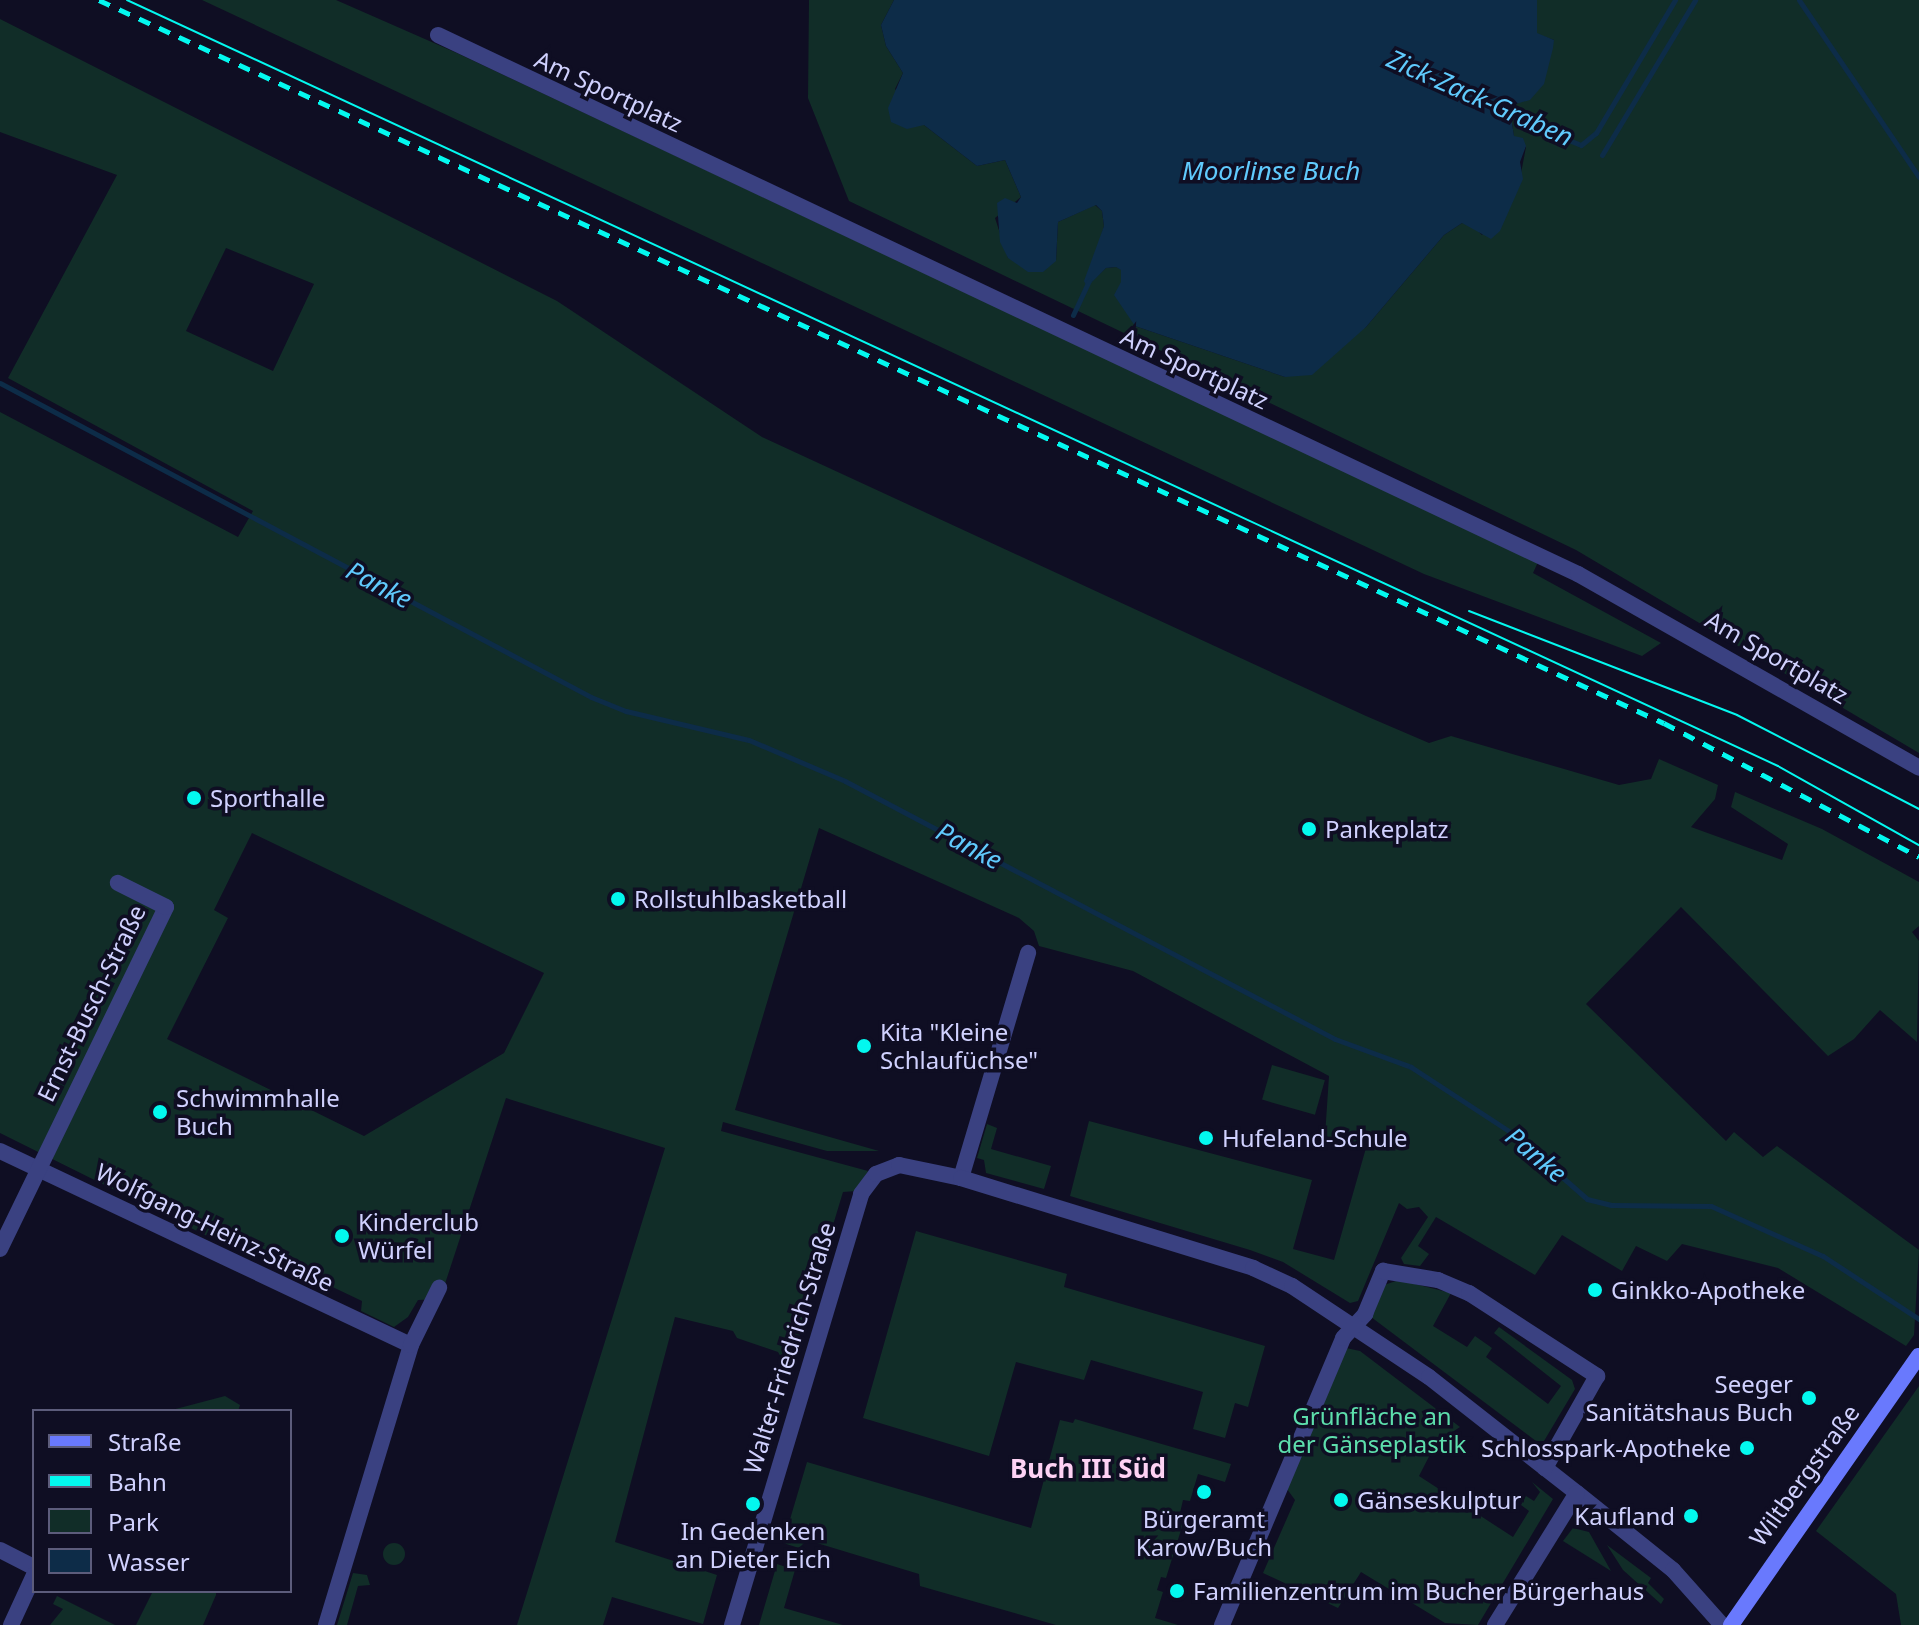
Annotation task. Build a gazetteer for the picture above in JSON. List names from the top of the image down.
{
  "streets": {
    "main road": ["Wiltbergstraße"],
    "street": [
      "Am Sportplatz",
      "Ernst-Busch-Straße",
      "Wolfgang-Heinz-Straße",
      "Walter-Friedrich-Straße"
    ]
  },
  "crossings": [
    ["Ernst-Busch-Straße", "Wolfgang-Heinz-Straße"]
  ],
  "districts": ["Buch III Süd"],
  "water": ["Zick-Zack-Graben", "Moorlinse Buch", "Panke"],
  "parks": ["Grünfläche an der Gänseplastik"],
  "places": [
    "Sporthalle",
    "Pankeplatz",
    "Rollstuhlbasketball",
    "Kita \"Kleine Schlaufüchse\"",
    "Schwimmhalle Buch",
    "Hufeland-Schule",
    "Kinderclub Würfel",
    "Ginkko-Apotheke",
    "Seeger Sanitätshaus Buch",
    "Schlosspark-Apotheke",
    "Bürgeramt Karow/Buch",
    "Gänseskulptur",
    "In Gedenken an Dieter Eich",
    "Kaufland",
    "Familienzentrum im Bucher Bürgerhaus"
  ],
  "legend": [
    "Straße",
    "Bahn",
    "Park",
    "Wasser"
  ]
}
